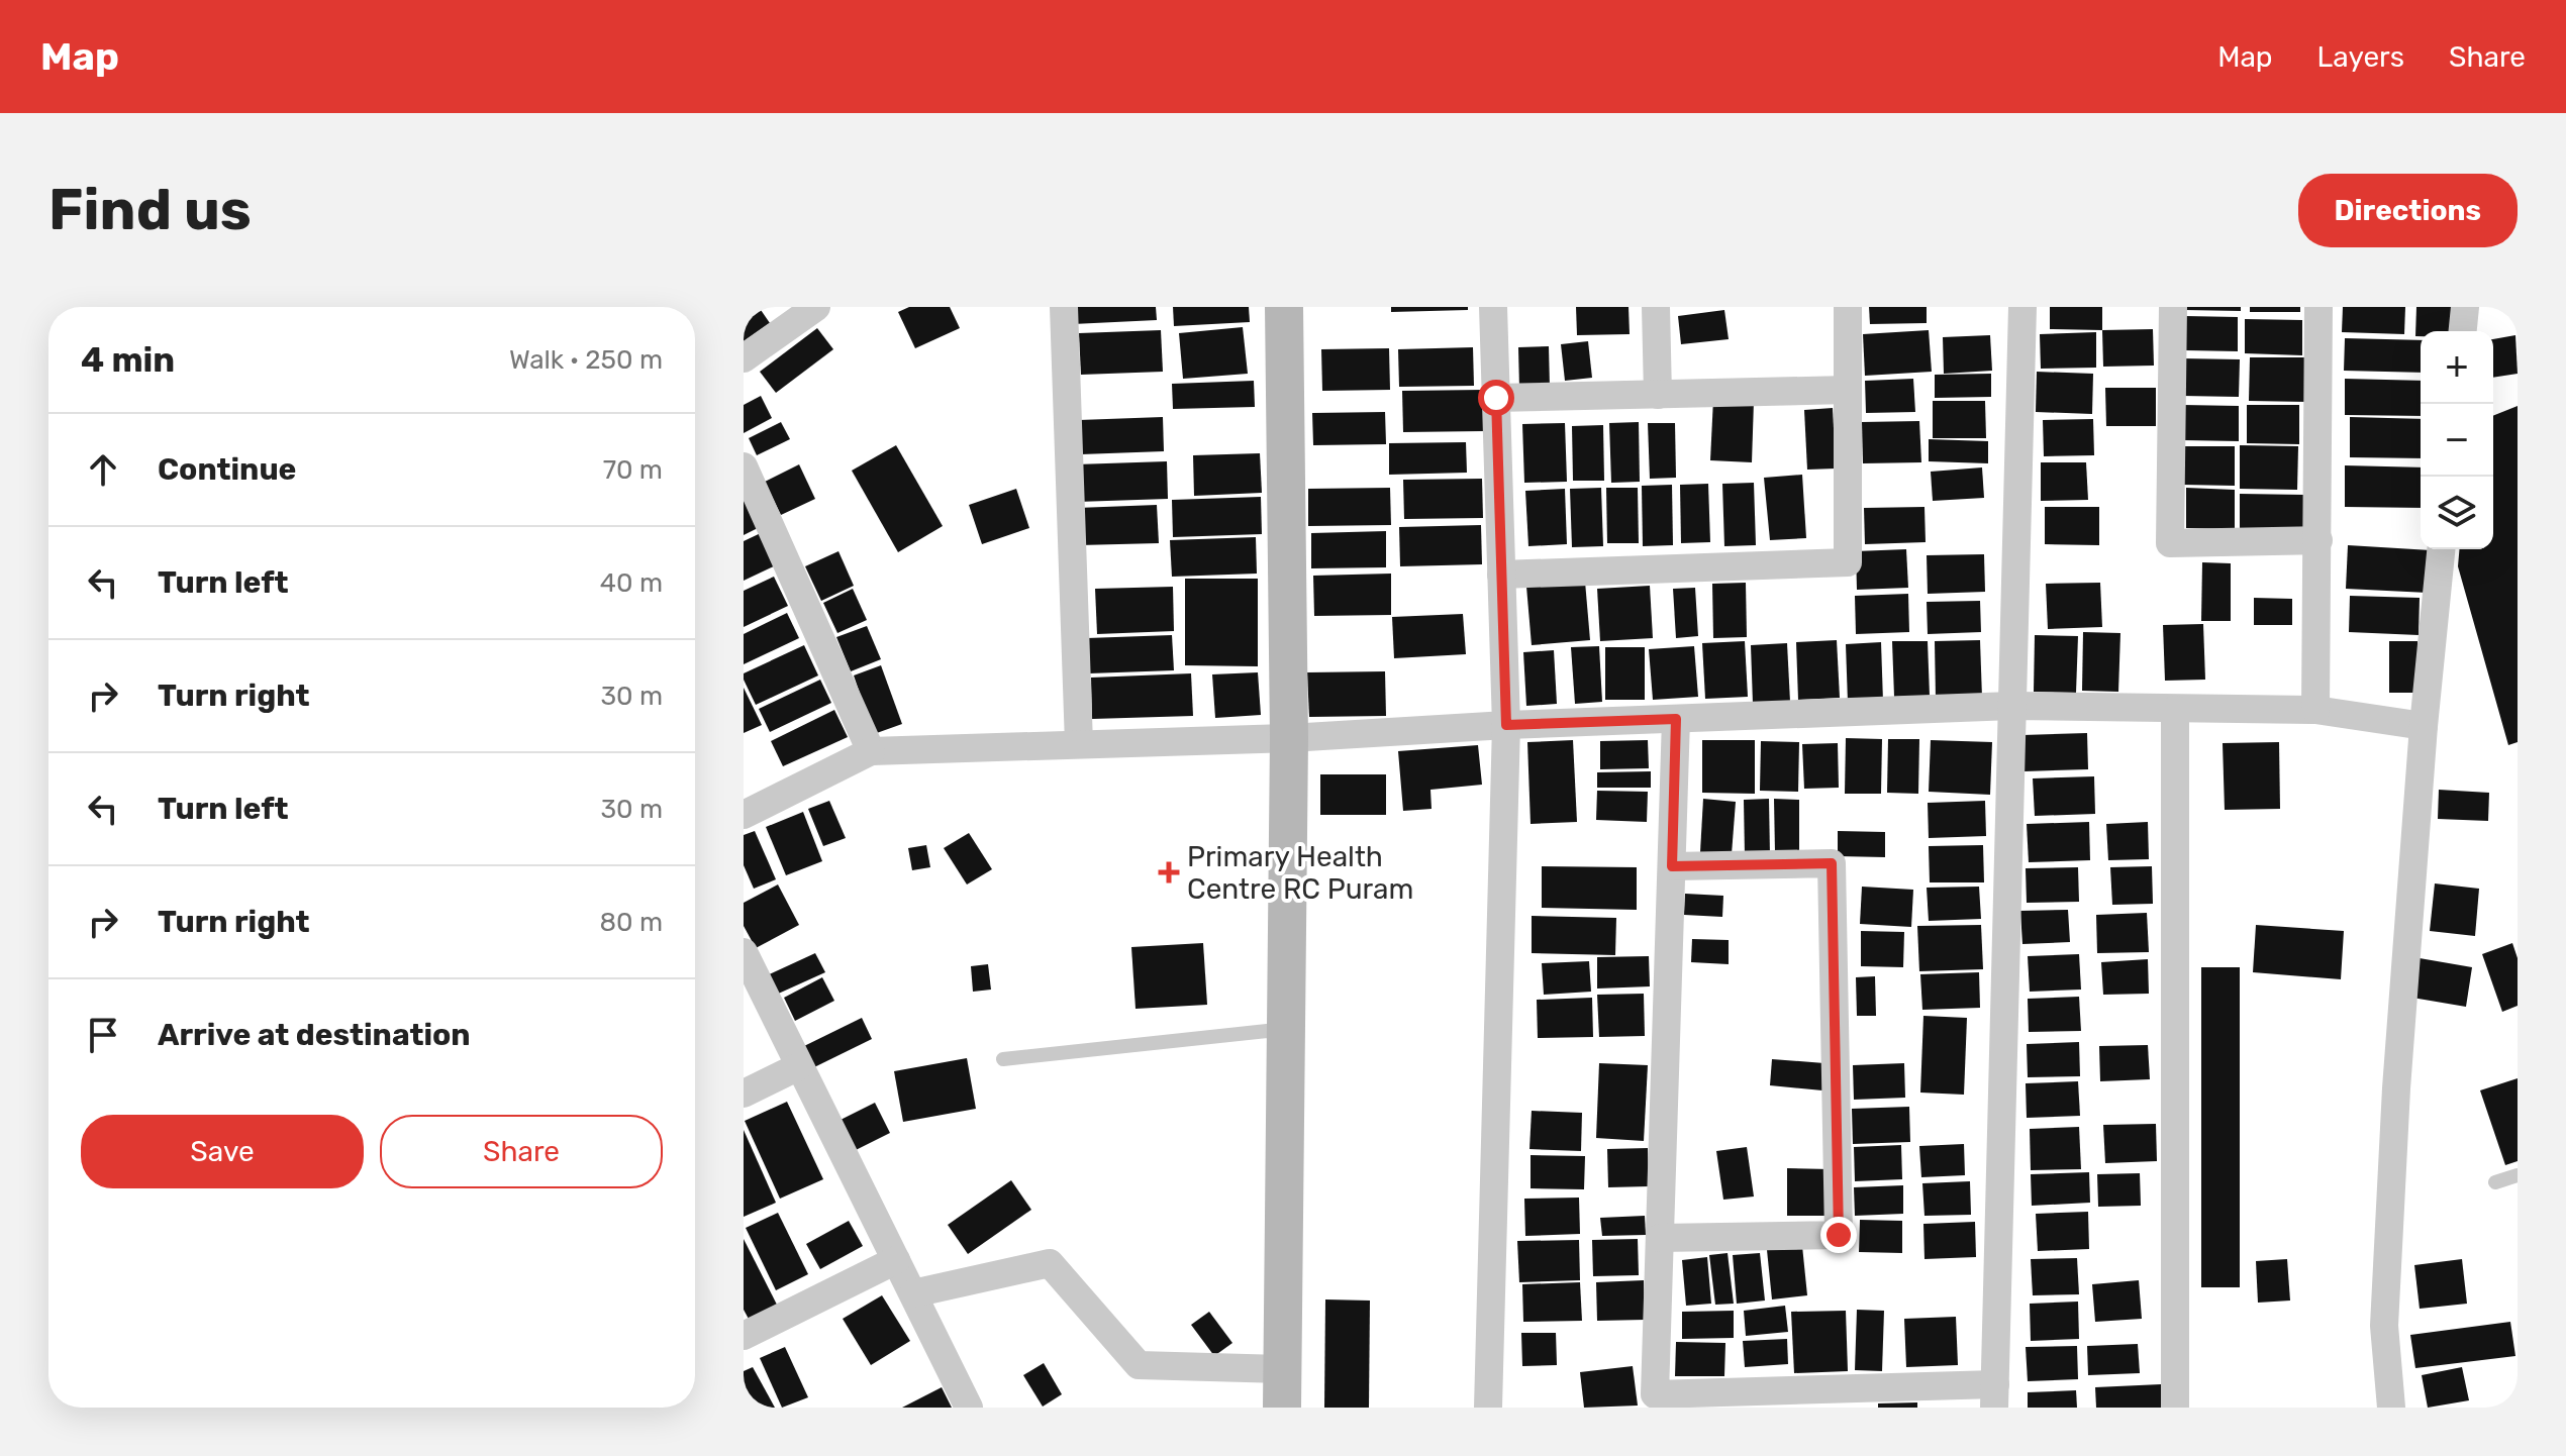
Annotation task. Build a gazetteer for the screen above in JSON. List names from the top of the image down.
{
  "places": {
    "health": ["Primary Health Centre RC Puram"]
  },
  "page": {
    "header": "Map",
    "nav": ["Map", "Layers", "Share"],
    "buttons": [
      "Directions",
      ["Save", "Share"]
    ],
    "title": "Find us",
    "heading": ["4 min", "Walk · 250 m"],
    "map_buttons": ["+", "−"],
    "list": [
      ["Continue", "70 m"],
      ["Turn left", "40 m"],
      ["Turn right", "30 m"],
      ["Turn left", "30 m"],
      ["Turn right", "80 m"],
      "Arrive at destination"
    ]
  }
}
